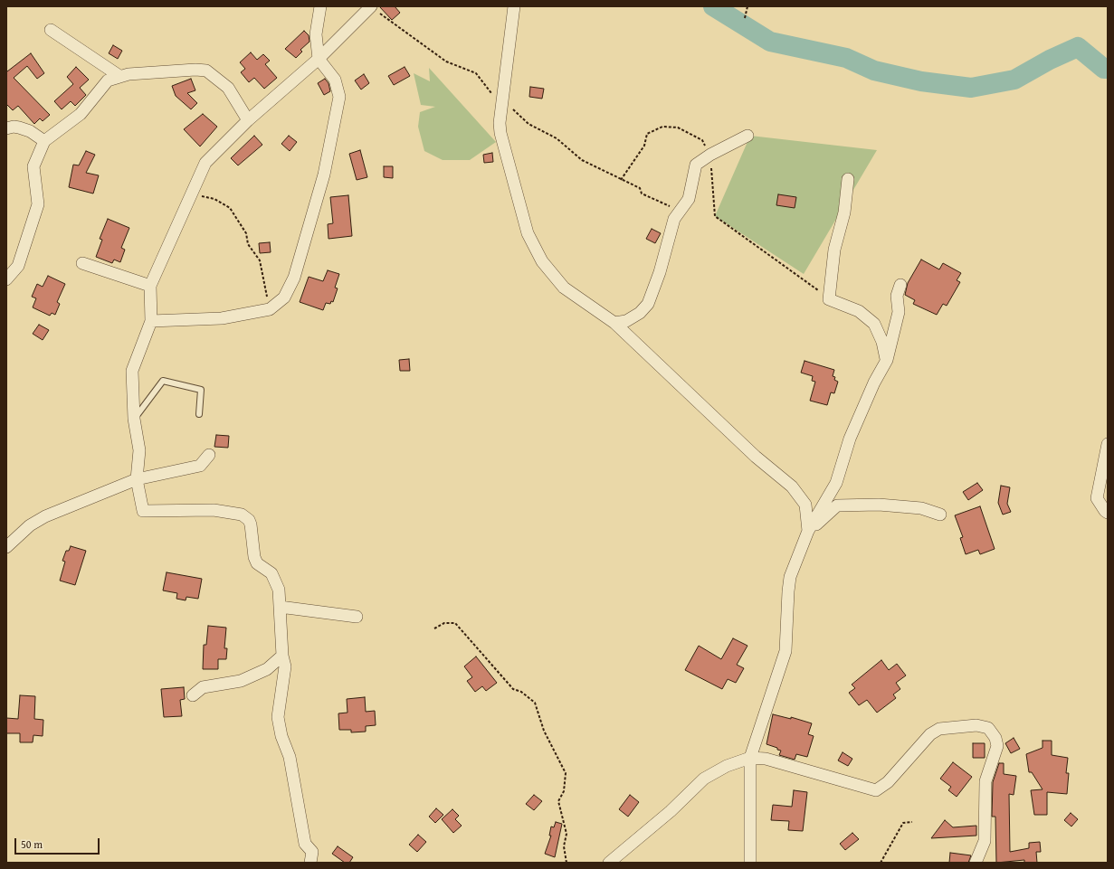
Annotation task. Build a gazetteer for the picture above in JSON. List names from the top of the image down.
{
  "scale_bar": "50 m"
}
